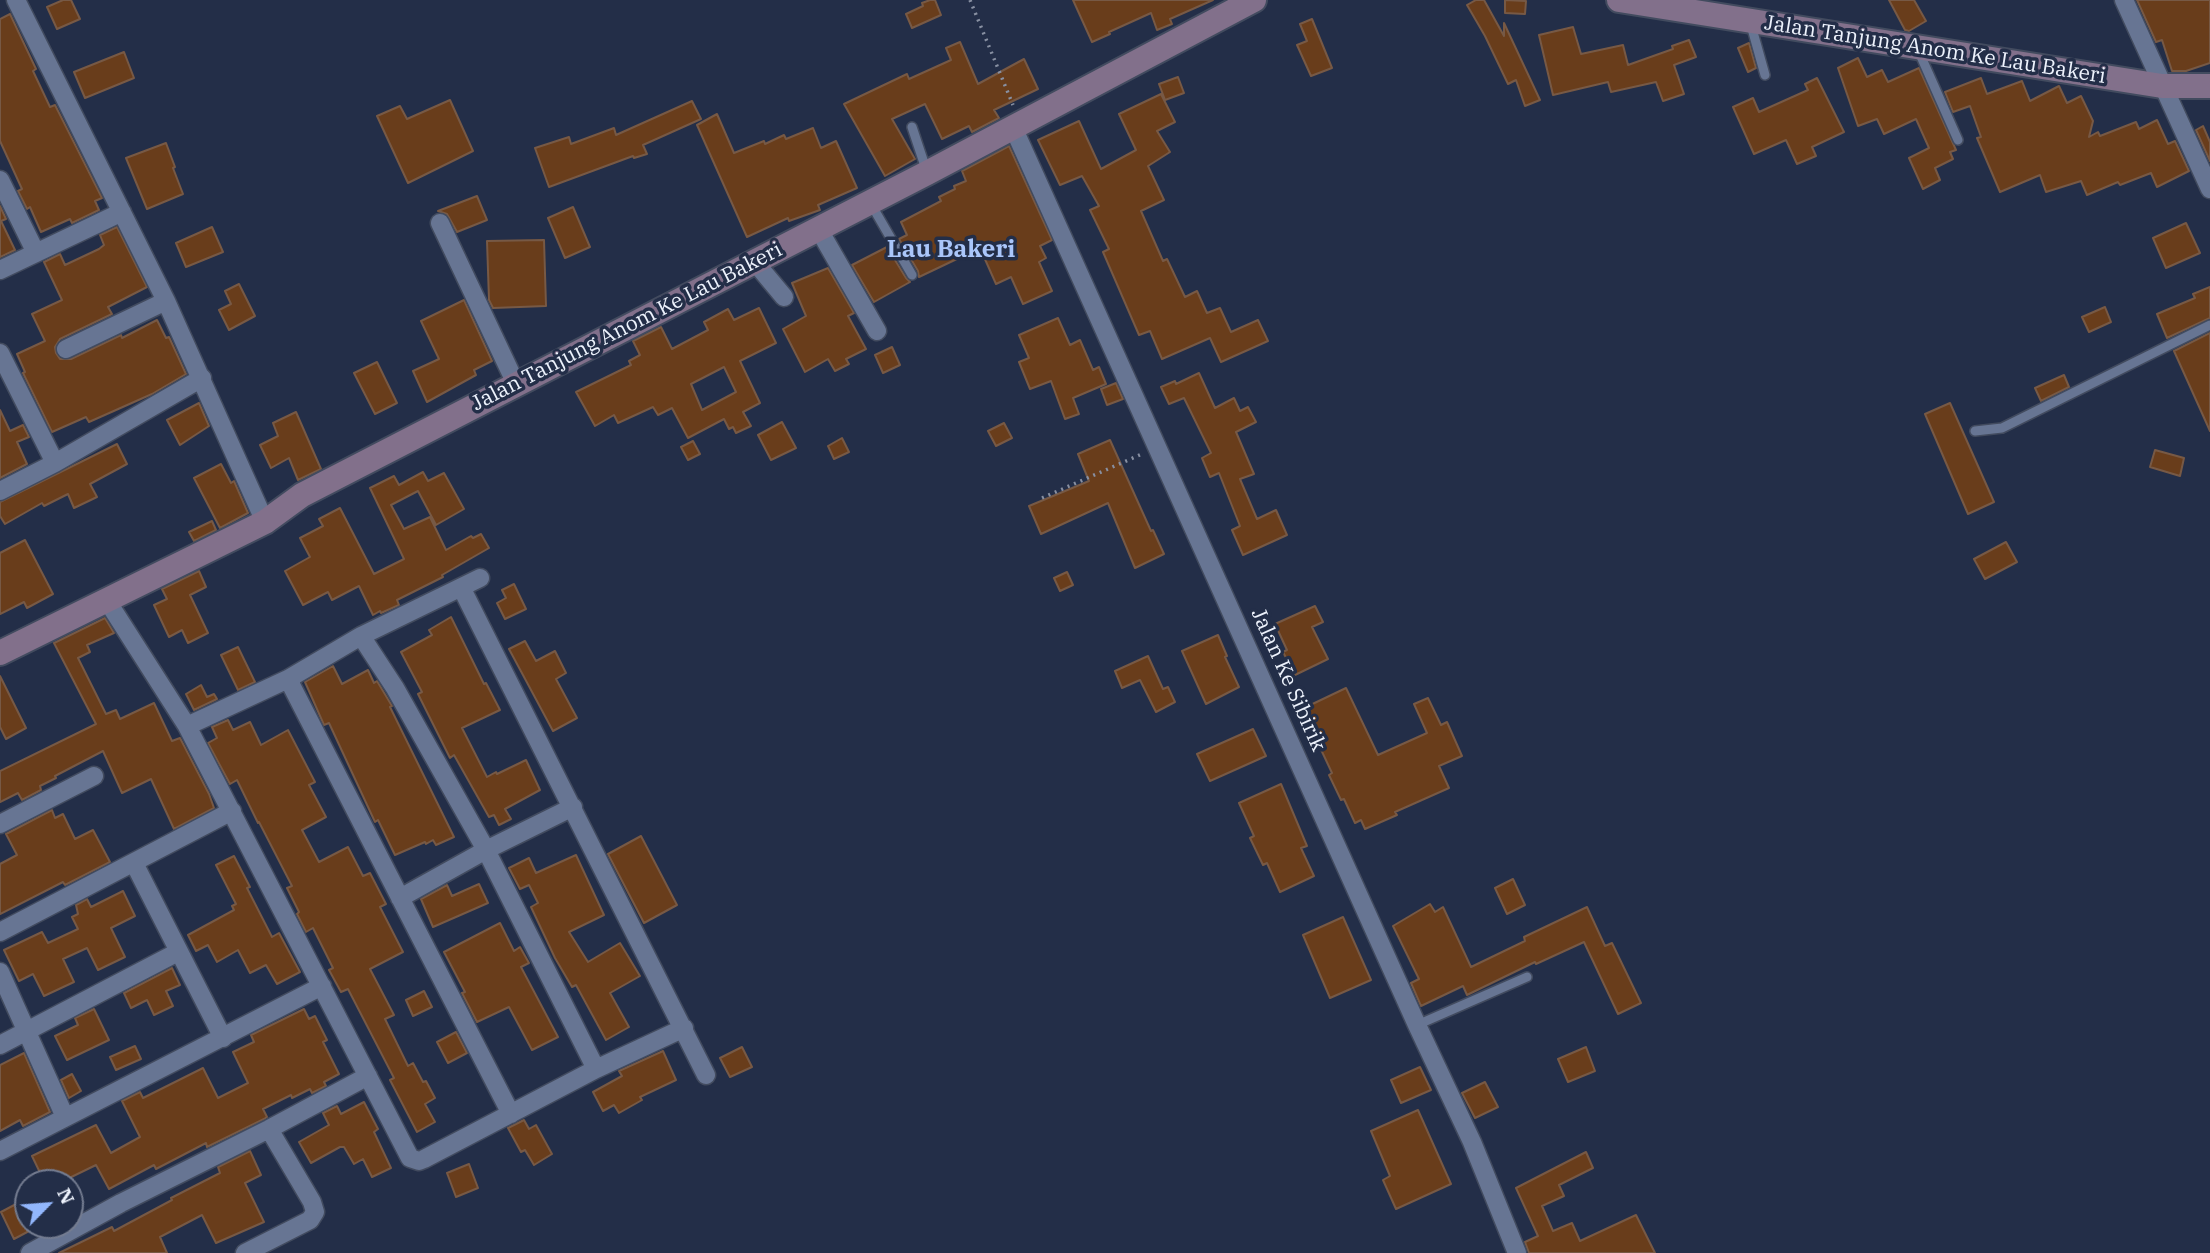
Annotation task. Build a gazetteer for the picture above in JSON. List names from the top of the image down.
{
  "streets": {
    "main road": ["Jalan Tanjung Anom Ke Lau Bakeri"],
    "street": ["Jalan Ke Sibirik"]
  },
  "crossings": [
    ["Jalan Tanjung Anom Ke Lau Bakeri", "Jalan Ke Sibirik"]
  ],
  "districts": ["Lau Bakeri"],
  "north": "top right"
}
